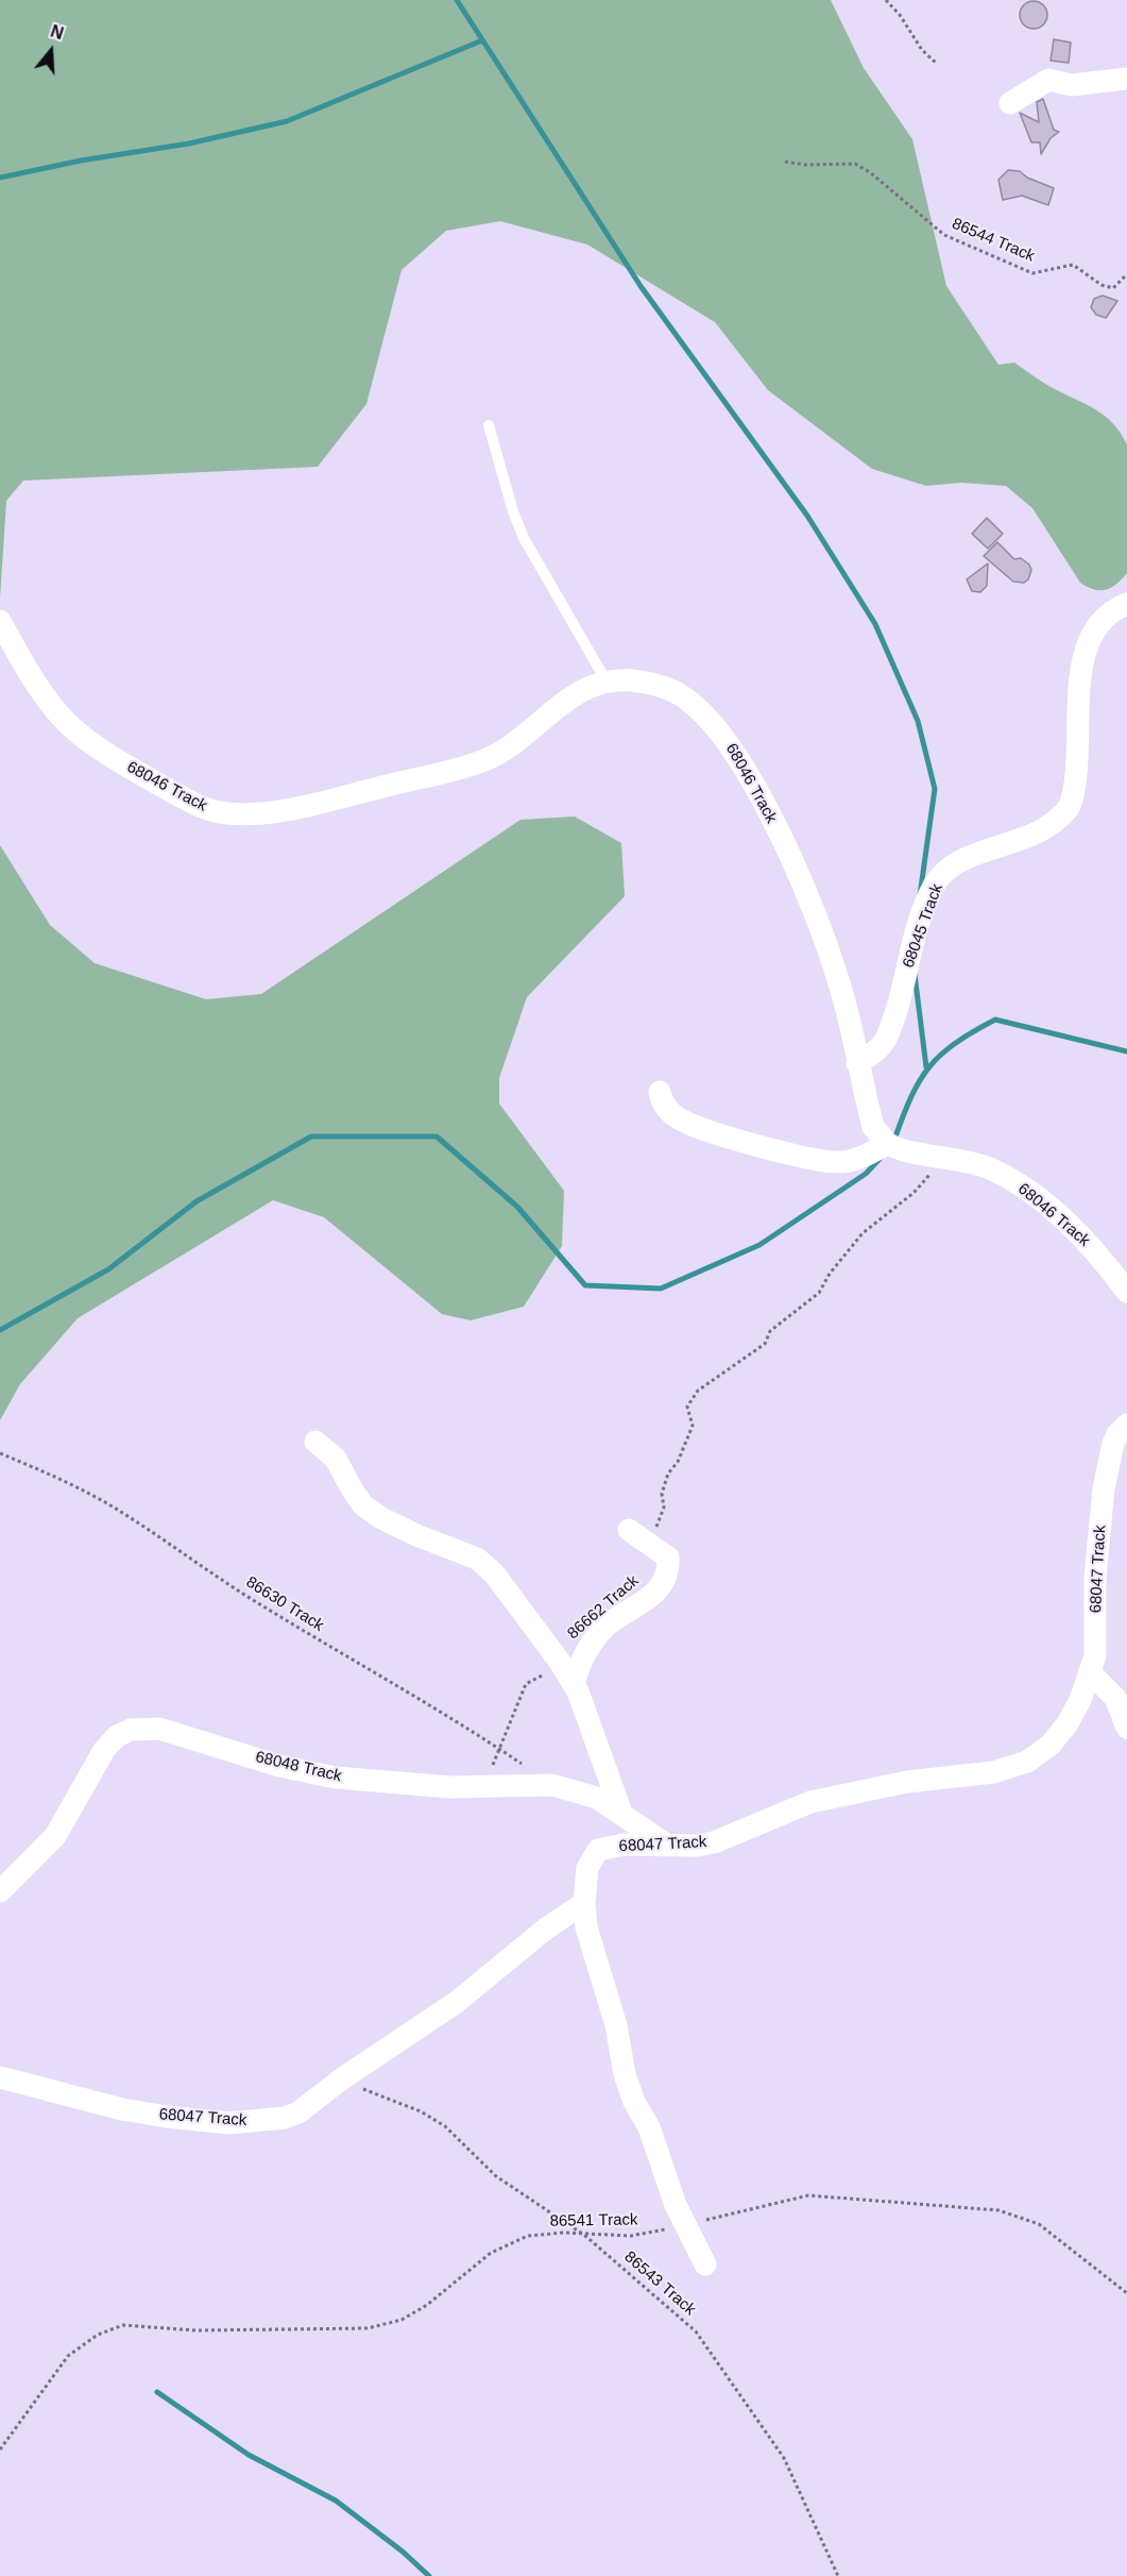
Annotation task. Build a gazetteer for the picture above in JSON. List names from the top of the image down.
{
  "streets": {
    "street": [
      "68046 Track",
      "68045 Track",
      "68047 Track",
      "68048 Track"
    ],
    "path": [
      "86544 Track",
      "86630 Track",
      "86541 Track",
      "86543 Track"
    ]
  },
  "crossings": [
    ["68046 Track", "68045 Track"],
    ["68047 Track", "68048 Track"],
    ["68047 Track", "86543 Track"],
    ["86541 Track", "86543 Track"]
  ],
  "north": "top"
}
